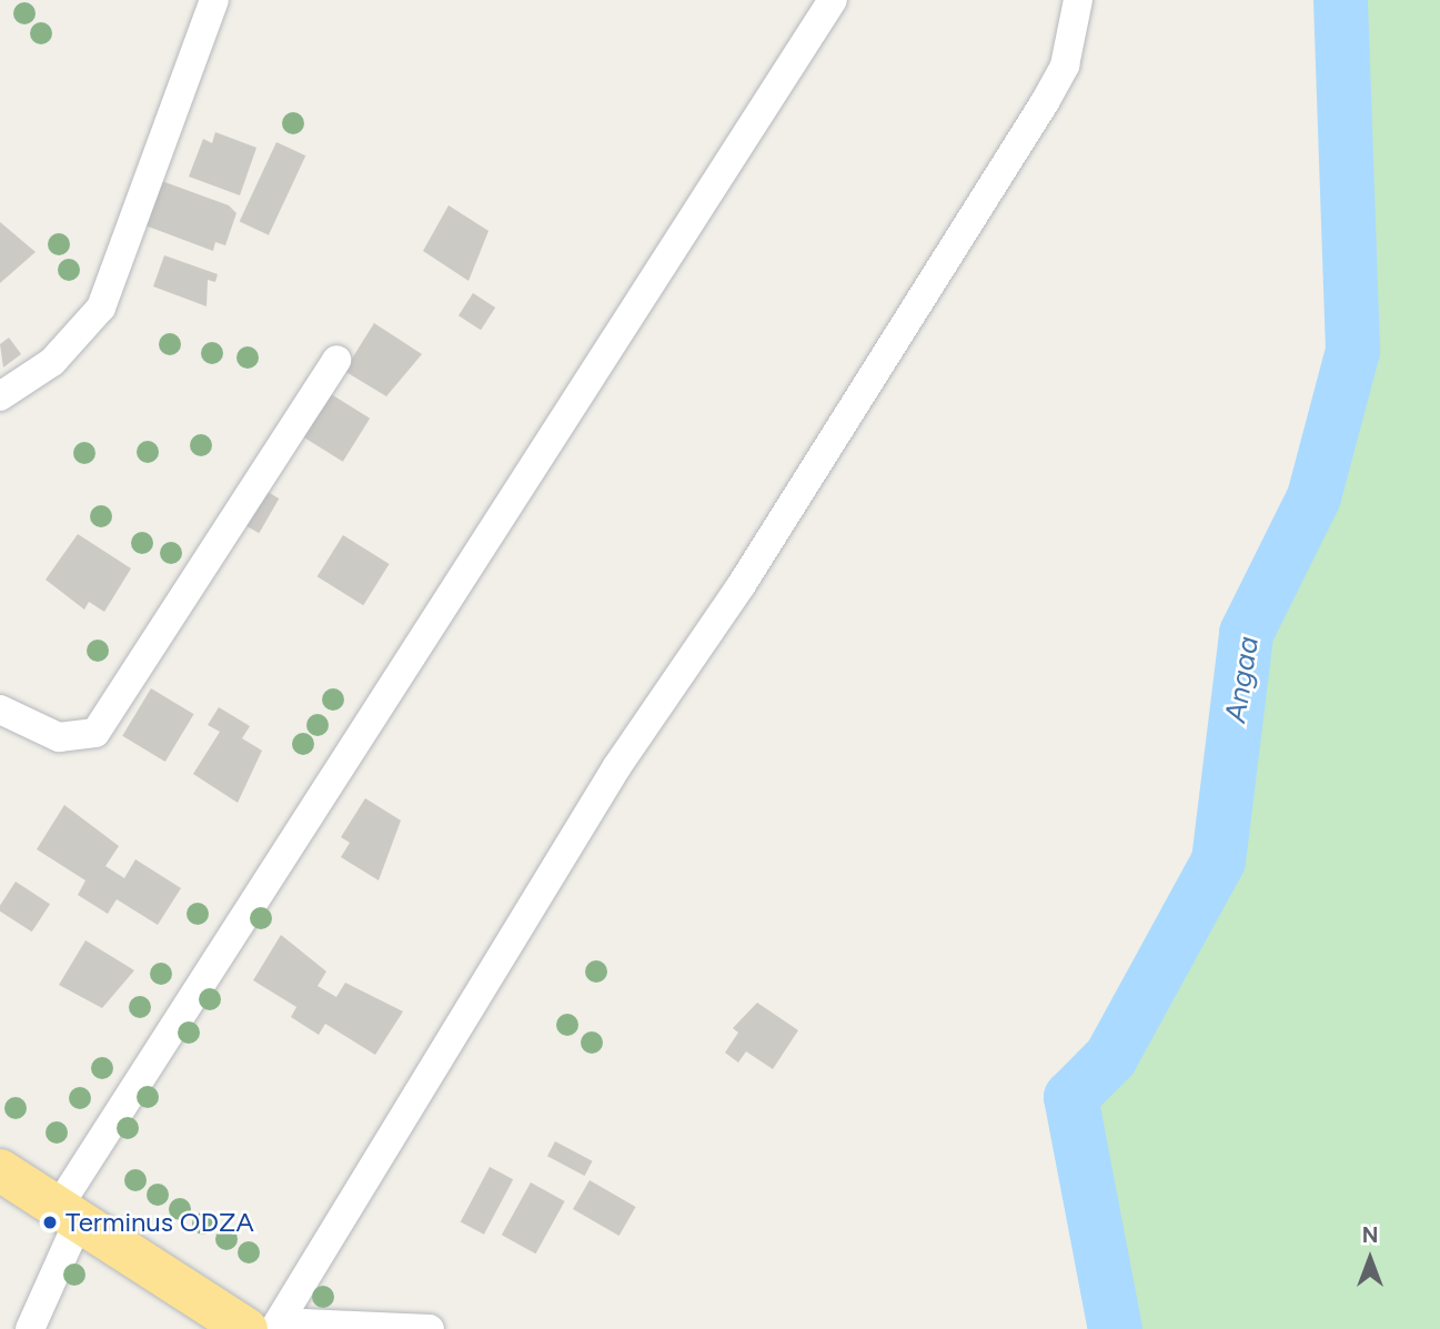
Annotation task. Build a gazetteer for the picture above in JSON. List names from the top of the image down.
{
  "water": ["Angaa"],
  "places": ["Terminus ODZA"],
  "north": "top"
}
